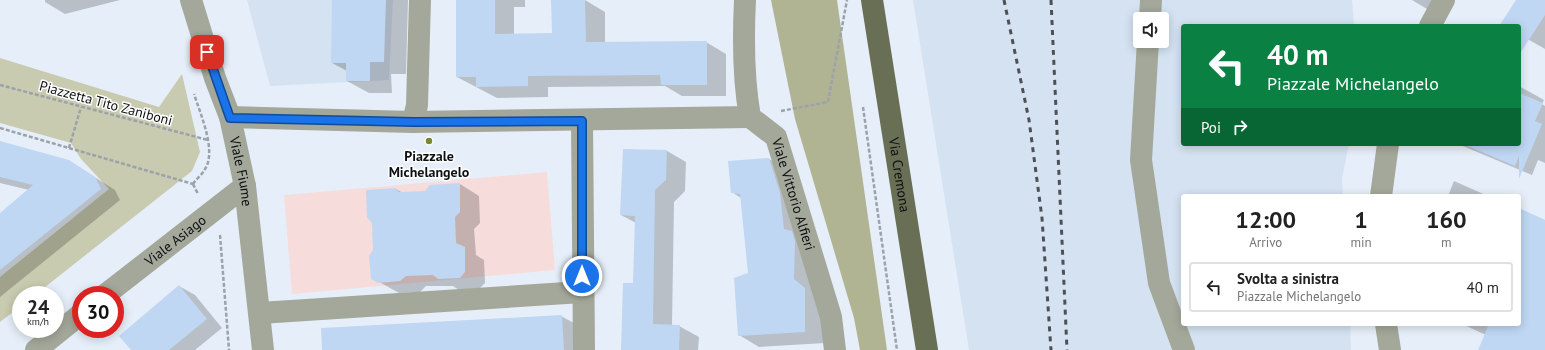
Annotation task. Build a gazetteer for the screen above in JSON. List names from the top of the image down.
{
  "streets": {
    "main road": ["Via Cremona"],
    "street": ["Viale Fiume", "Viale Vittorio Alfieri", "Viale Asiago"],
    "path": ["Piazzetta Tito Zaniboni"]
  },
  "crossings": [
    ["Viale Fiume", "Viale Asiago"]
  ],
  "places": ["Piazzale Michelangelo"],
  "page": {
    "turn": ["40 m", "Piazzale Michelangelo"],
    "then": "Poi",
    "eta": [
      "12:00",
      "Arrivo",
      "1",
      "min",
      "160",
      "m"
    ],
    "list": [
      {
        "name": "Svolta a sinistra",
        "note": "Piazzale Michelangelo",
        "value": "40 m"
      }
    ],
    "speed": "24 km/h",
    "limit": "30"
  }
}
